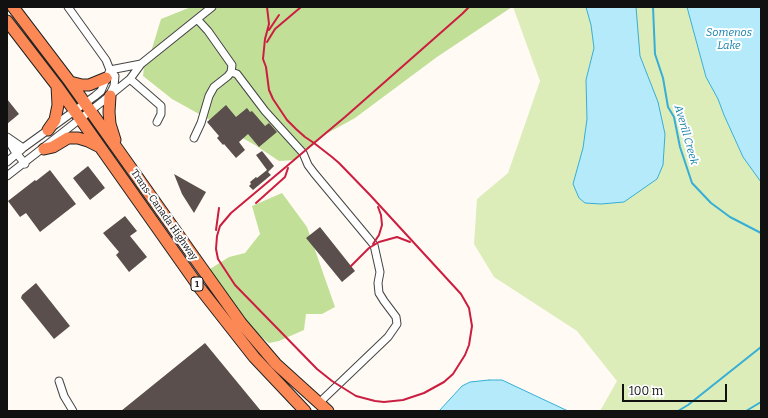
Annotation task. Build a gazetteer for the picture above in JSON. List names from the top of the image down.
{
  "streets": {
    "highway": ["Trans-Canada Highway", "1"]
  },
  "water": ["Somenos Lake", "Averill Creek"],
  "scale_bar": "100 m"
}
